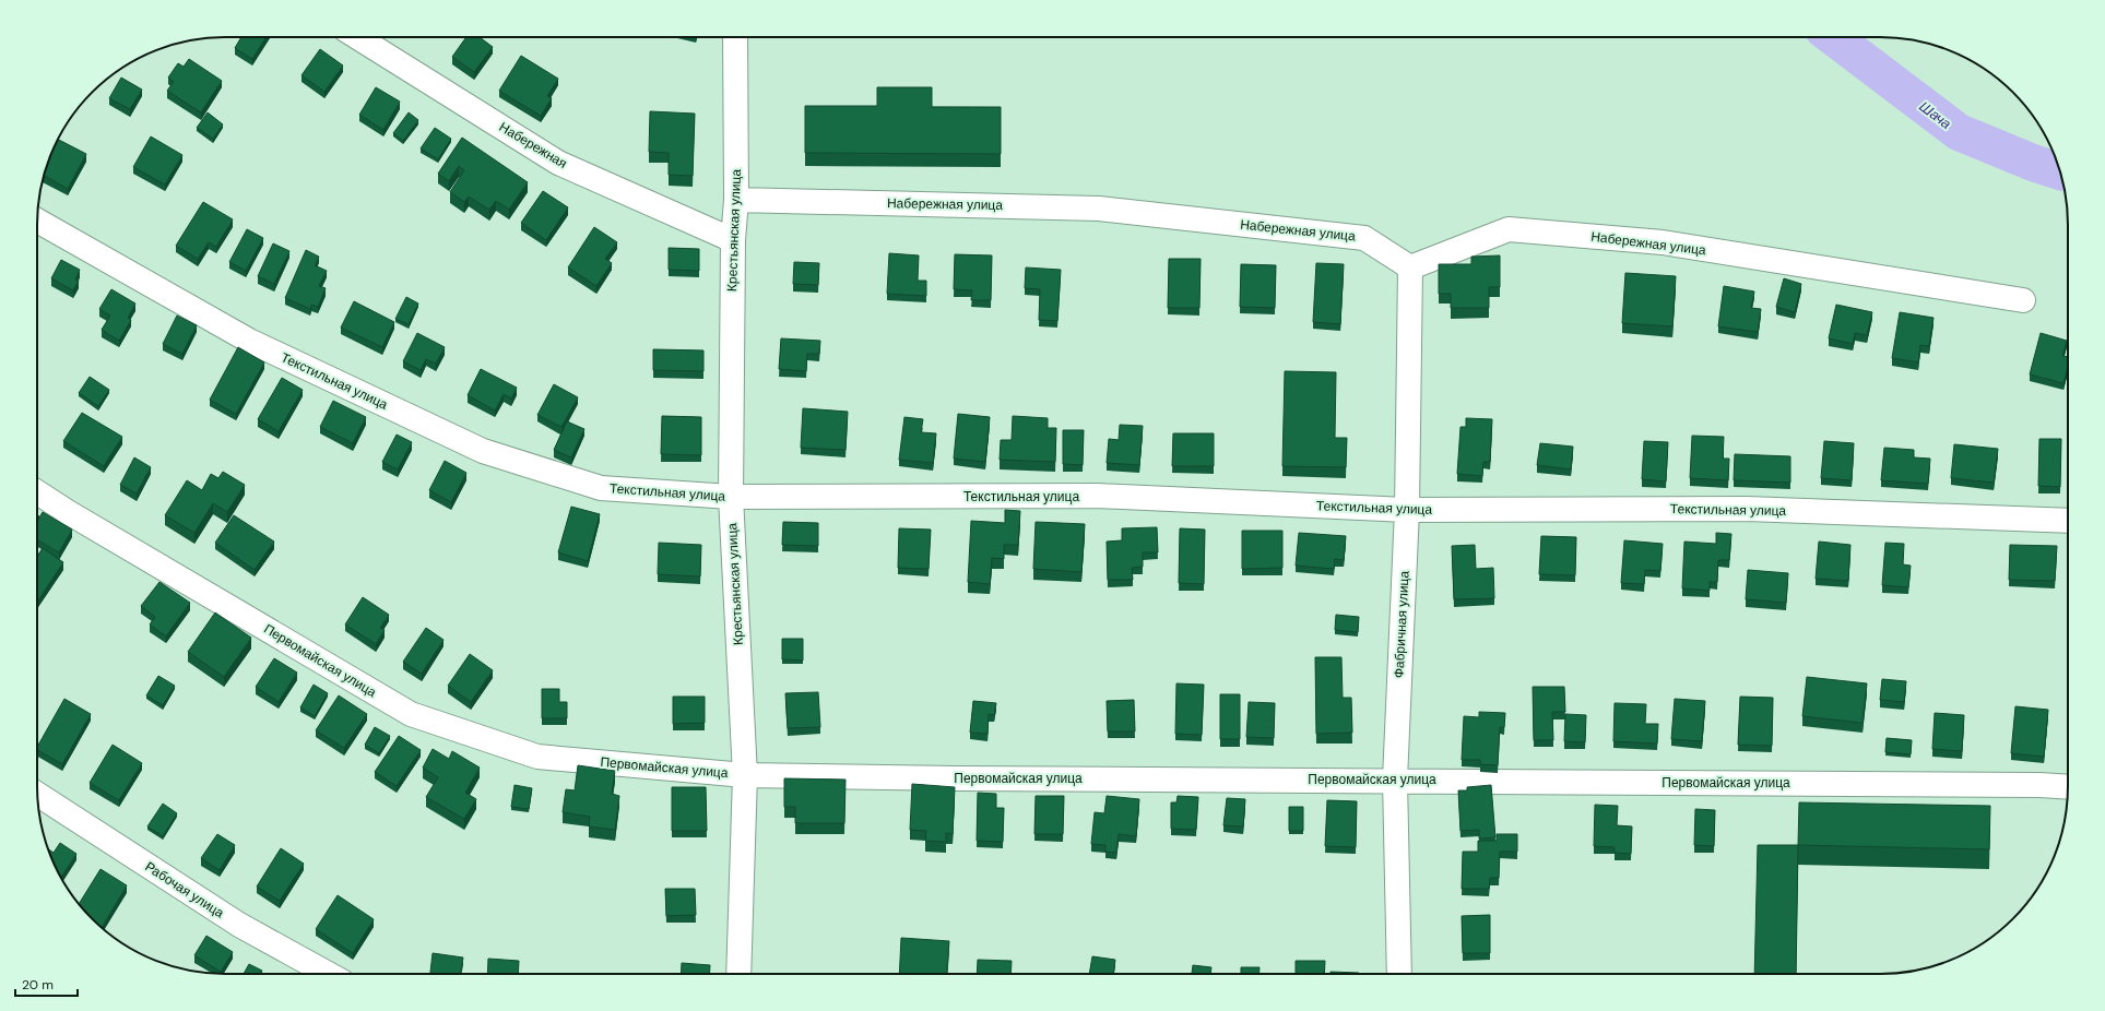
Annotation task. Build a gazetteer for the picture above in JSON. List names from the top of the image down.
{
  "streets": {
    "street": [
      "Набережная",
      "Набережная улица",
      "Крестьянская улица",
      "Текстильная улица",
      "Фабричная улица",
      "Первомайская улица",
      "Рабочая улица"
    ]
  },
  "crossings": [
    ["Набережная", "Крестьянская улица"],
    ["Набережная улица", "Крестьянская улица"],
    ["Набережная улица", "Фабричная улица"],
    ["Крестьянская улица", "Текстильная улица"],
    ["Крестьянская улица", "Первомайская улица"],
    ["Текстильная улица", "Фабричная улица"],
    ["Фабричная улица", "Первомайская улица"]
  ],
  "water": ["Шача"],
  "scale_bar": "20 m"
}
